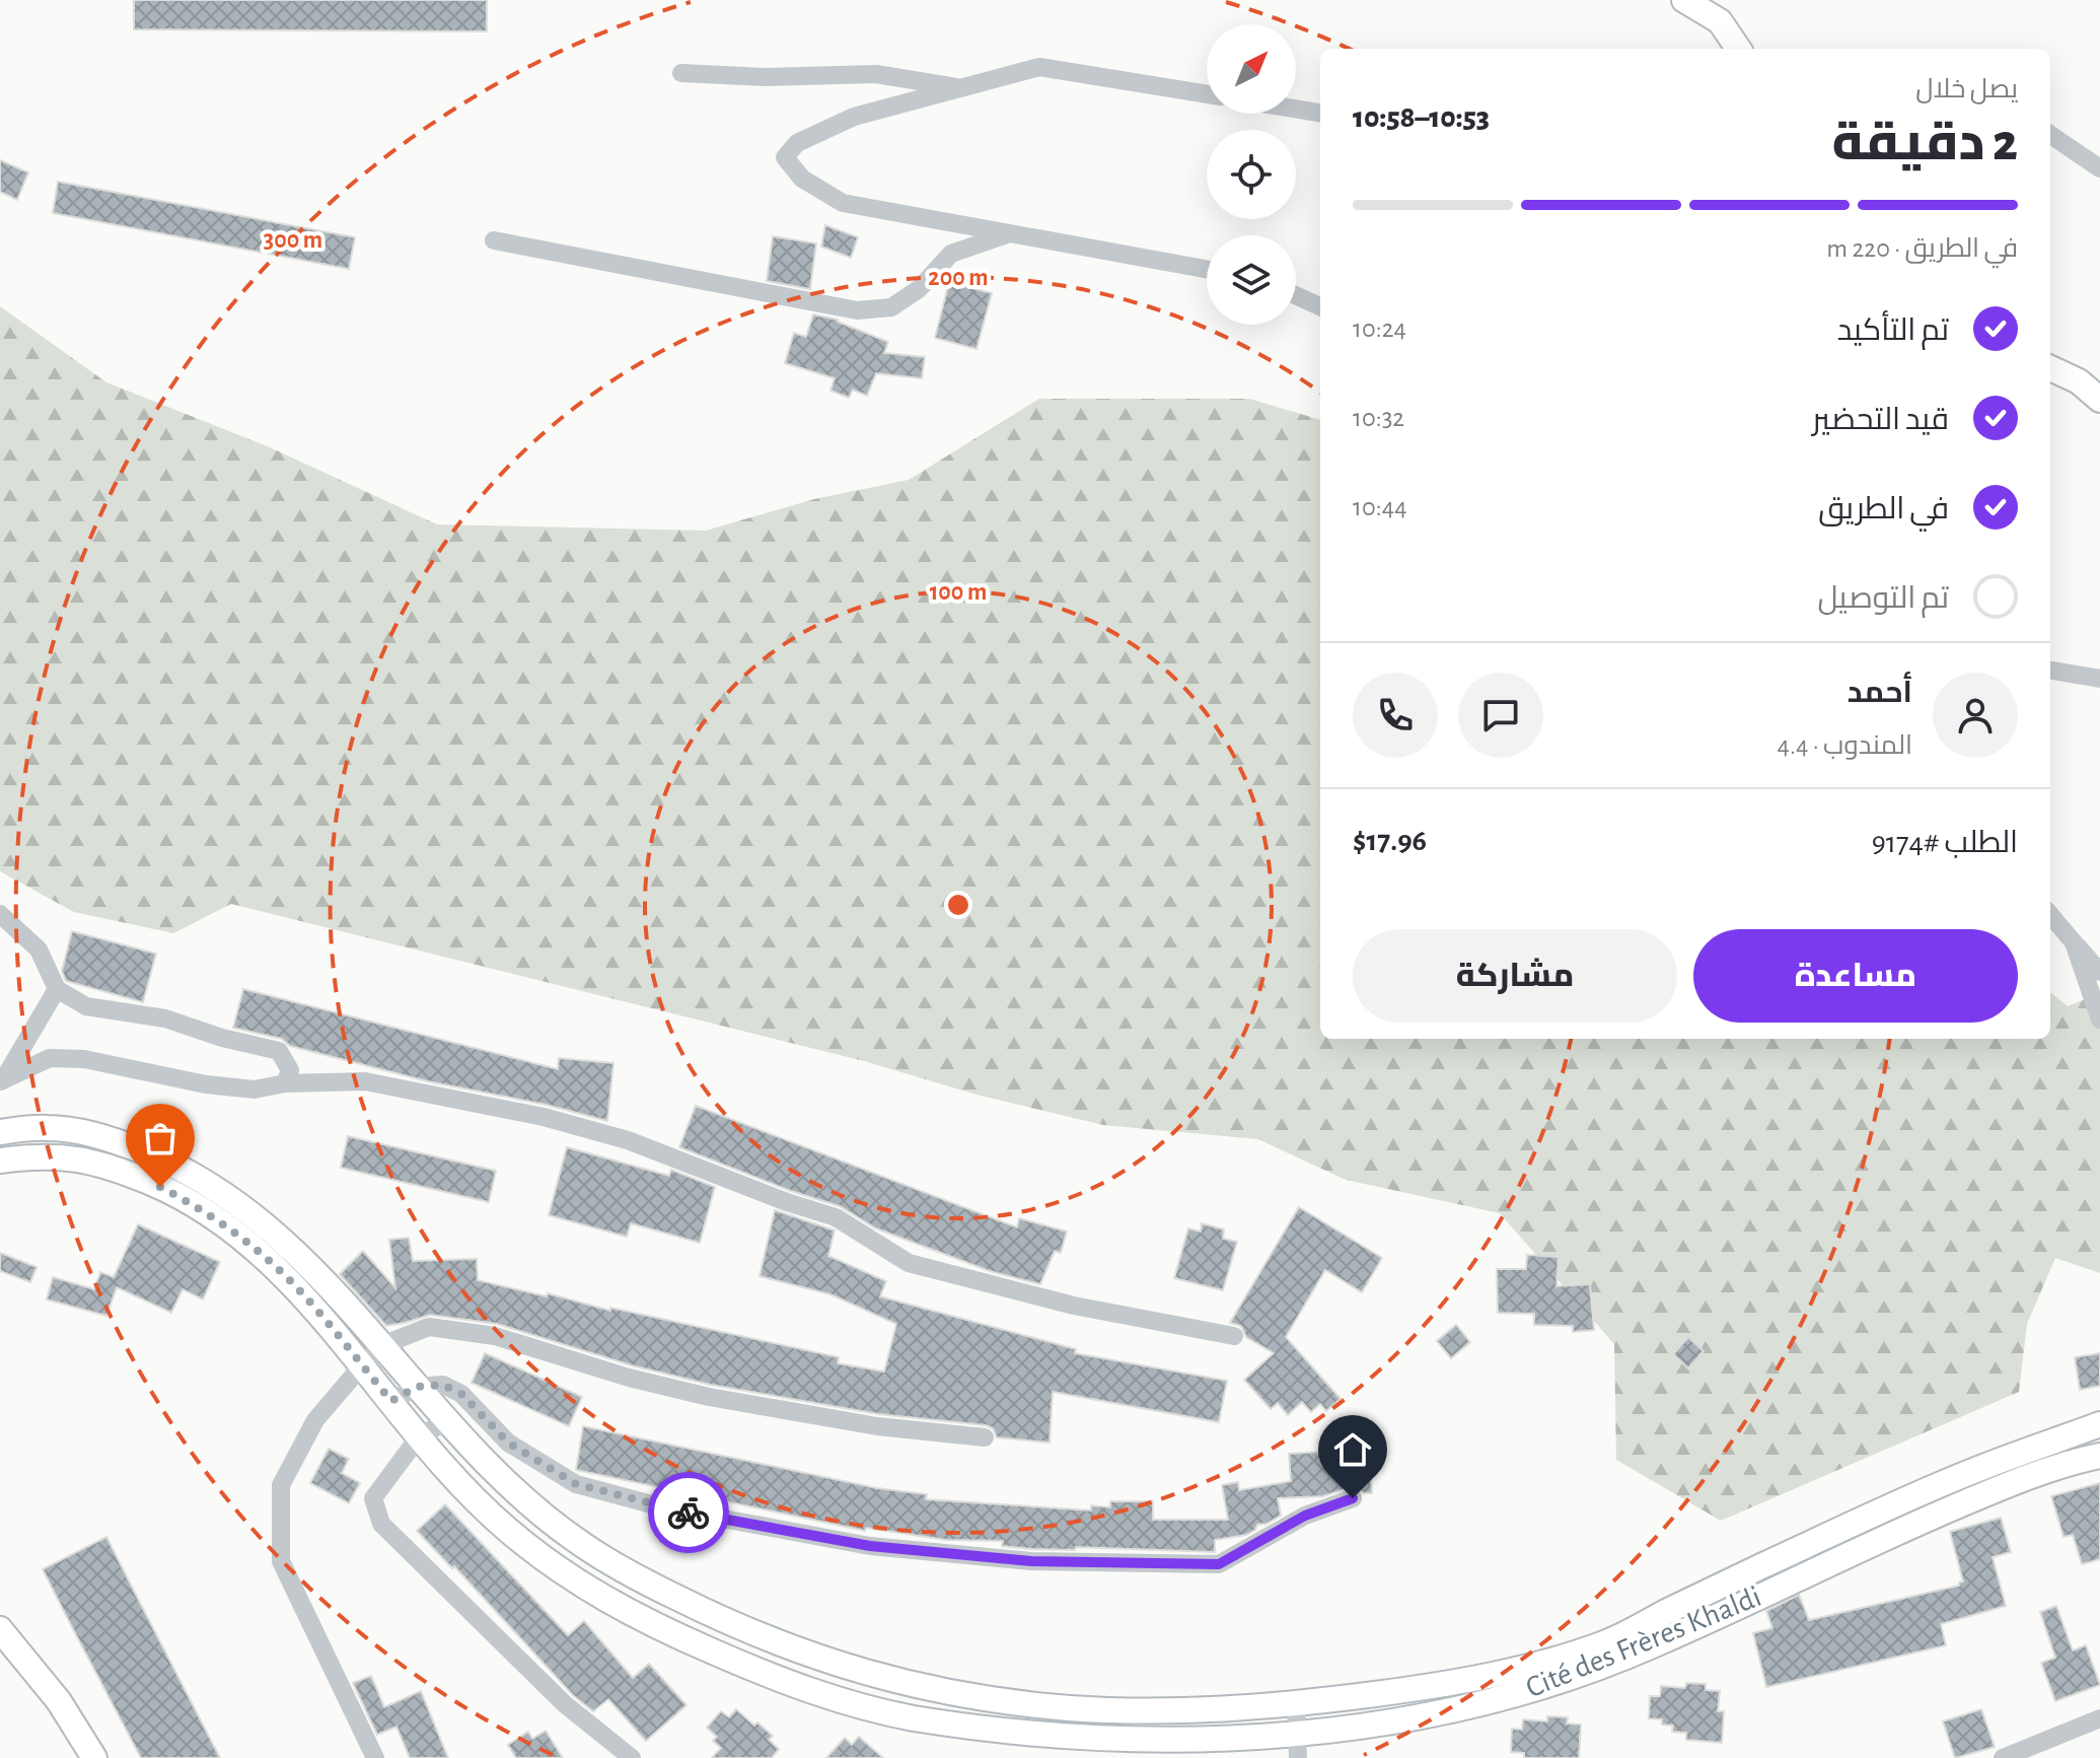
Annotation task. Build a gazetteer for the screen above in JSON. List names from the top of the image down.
{
  "streets": {
    "main road": ["Cité des Frères Khaldi"]
  },
  "north": "top right",
  "page": {
    "heading": ["2 دقيقة", "يصل خلال", "10:53–10:58"],
    "panel": [
      "أحمد",
      "المندوب · 4.4",
      "الطلب #9174",
      "$17.96"
    ],
    "bar": "في الطريق · 220 m",
    "list": [
      ["تم التأكيد", "10:24"],
      ["قيد التحضير", "10:32"],
      ["في الطريق", "10:44"],
      "تم التوصيل"
    ],
    "buttons": ["مساعدة", "مشاركة"]
  },
  "rings": ["300 m", "200 m", "100 m"]
}
